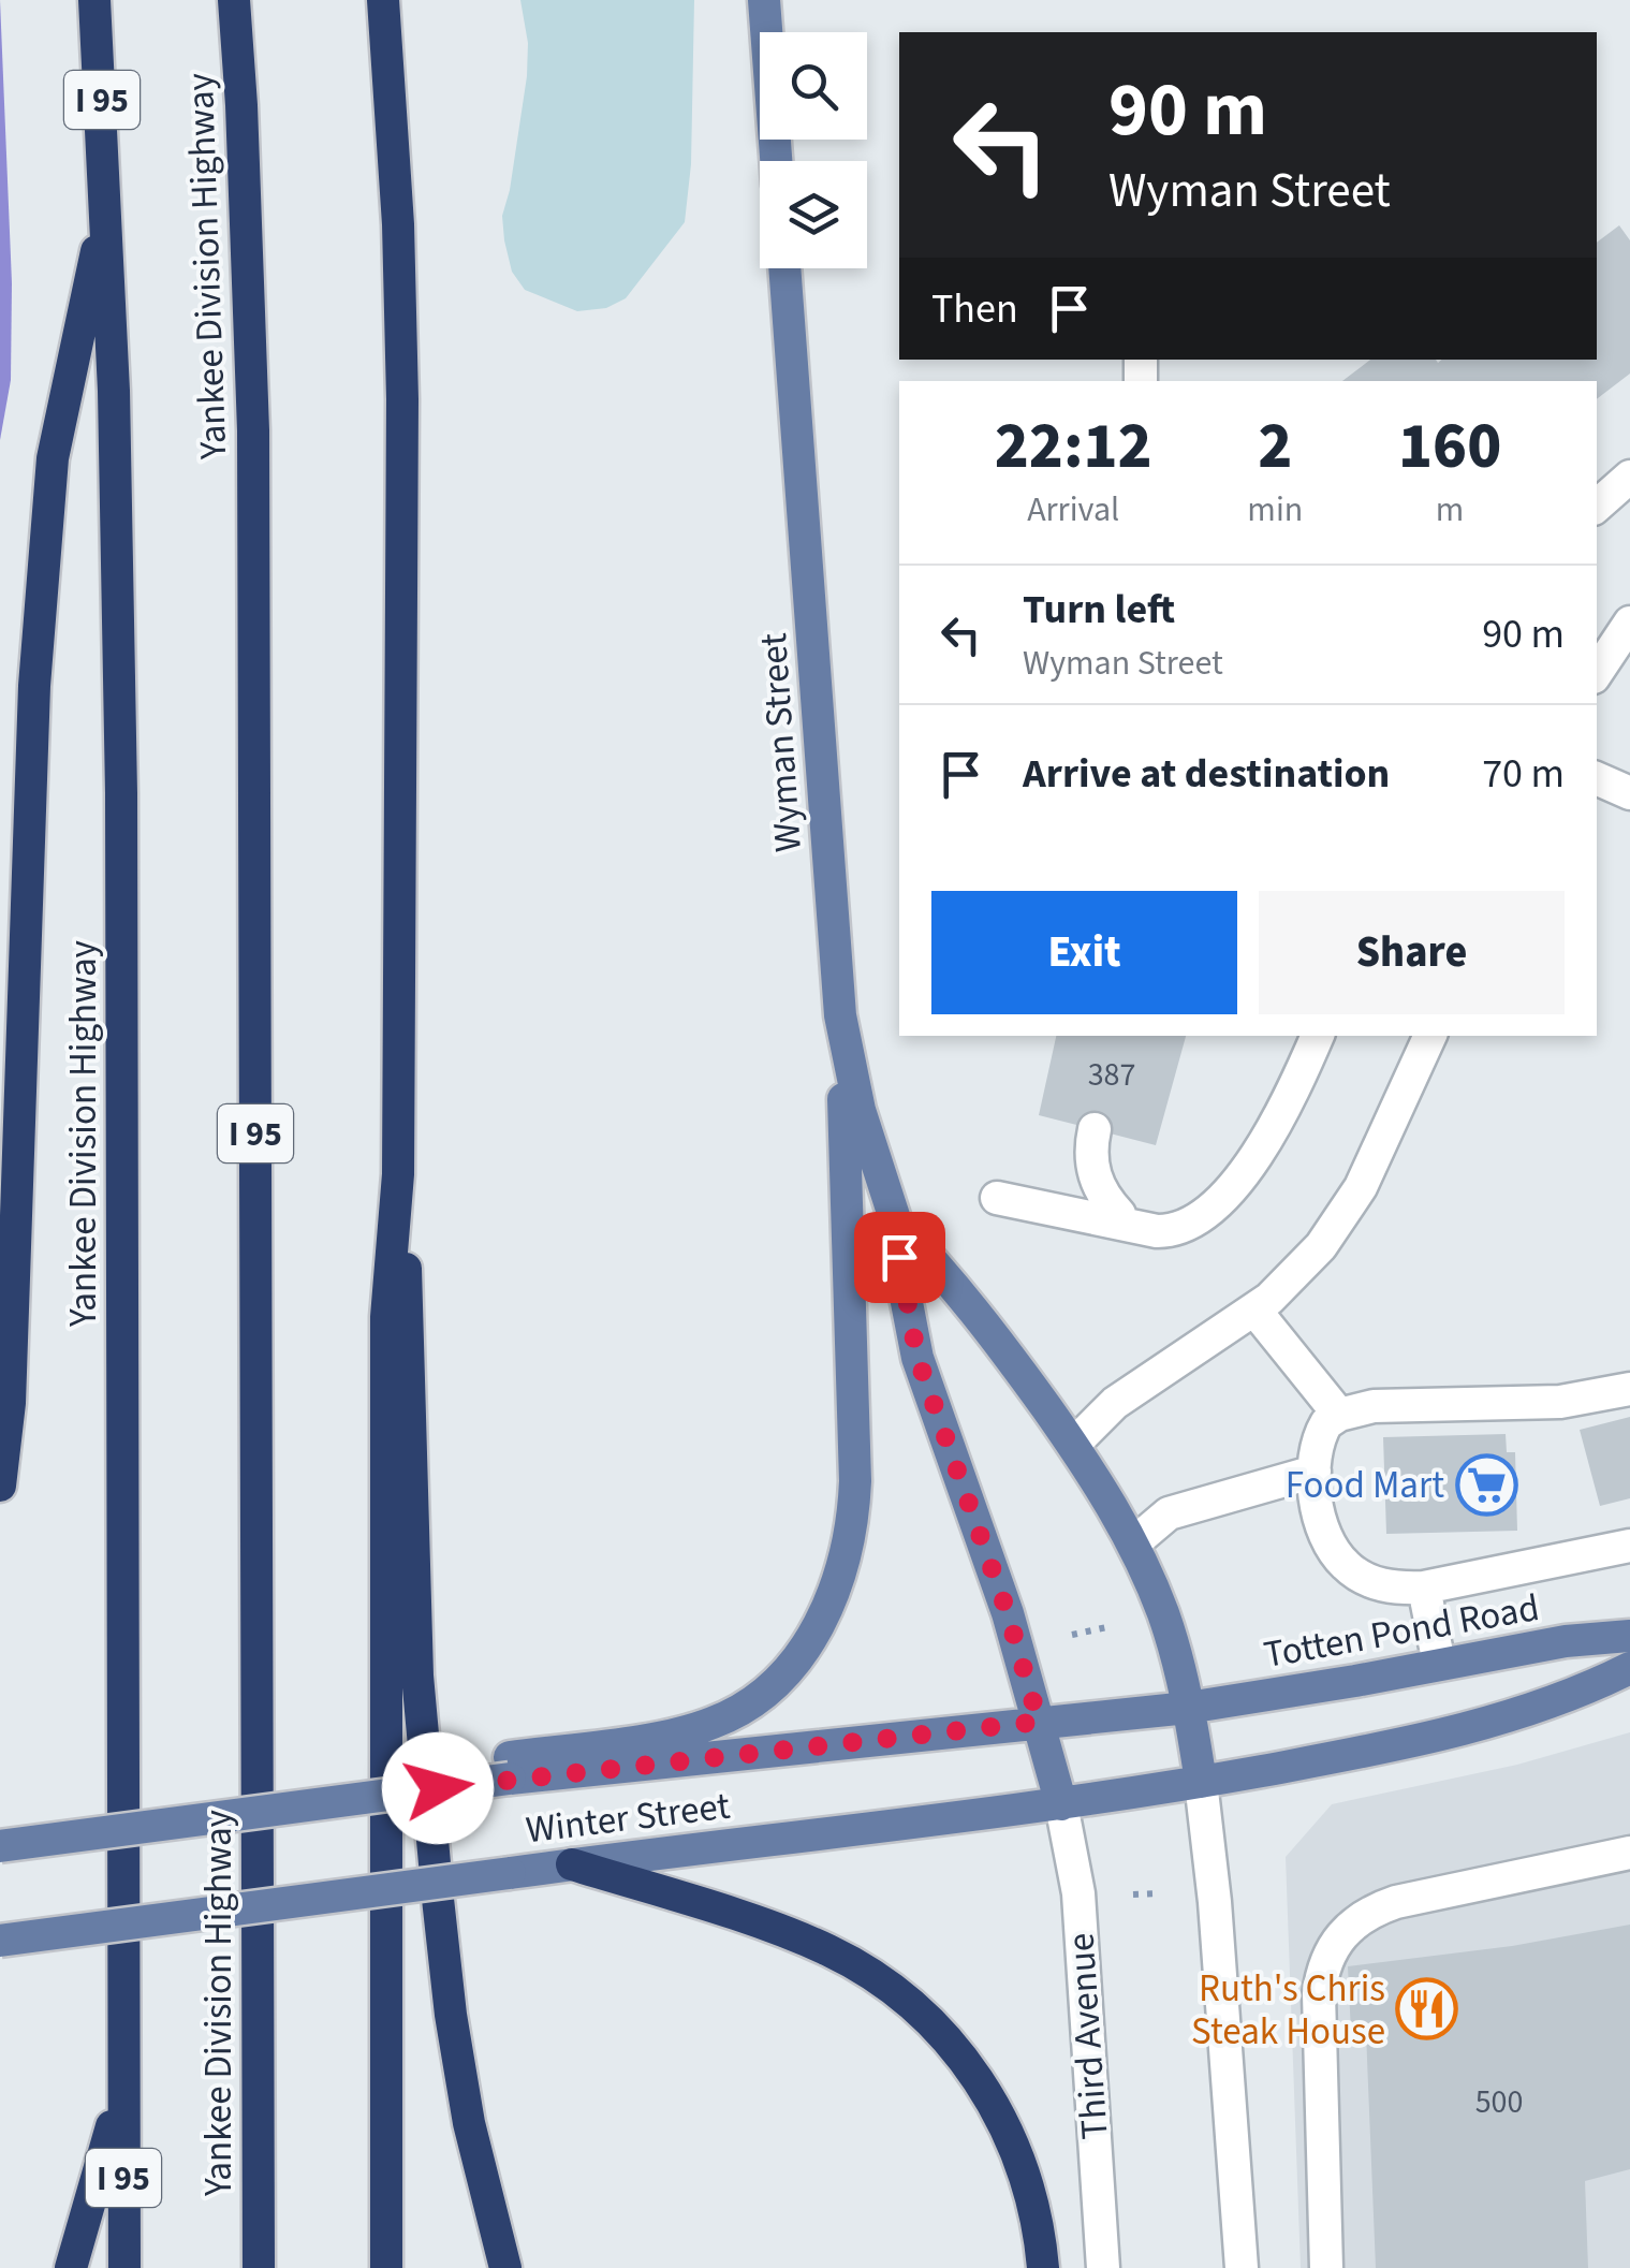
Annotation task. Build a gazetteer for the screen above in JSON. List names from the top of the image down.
{
  "streets": {
    "highway": ["I 95", "Yankee Division Highway"],
    "main road": ["Wyman Street", "Totten Pond Road", "Winter Street"],
    "street": ["Third Avenue"]
  },
  "crossings": [
    ["Wyman Street", "Totten Pond Road"],
    ["Wyman Street", "Winter Street"],
    ["Wyman Street", "Third Avenue"],
    ["Totten Pond Road", "Winter Street"],
    ["Winter Street", "Third Avenue"]
  ],
  "places": {
    "supermarket": ["Food Mart"],
    "restaurant": ["Ruth's Chris Steak House"]
  },
  "house_numbers": ["387", "500"],
  "page": {
    "turn": ["90 m", "Wyman Street"],
    "then": "Then",
    "eta": [
      "22:12",
      "Arrival",
      "2",
      "min",
      "160",
      "m"
    ],
    "list": [
      {
        "name": "Turn left",
        "note": "Wyman Street",
        "value": "90 m"
      },
      {
        "name": "Arrive at destination",
        "value": "70 m"
      }
    ],
    "buttons": ["Exit", "Share"]
  }
}
